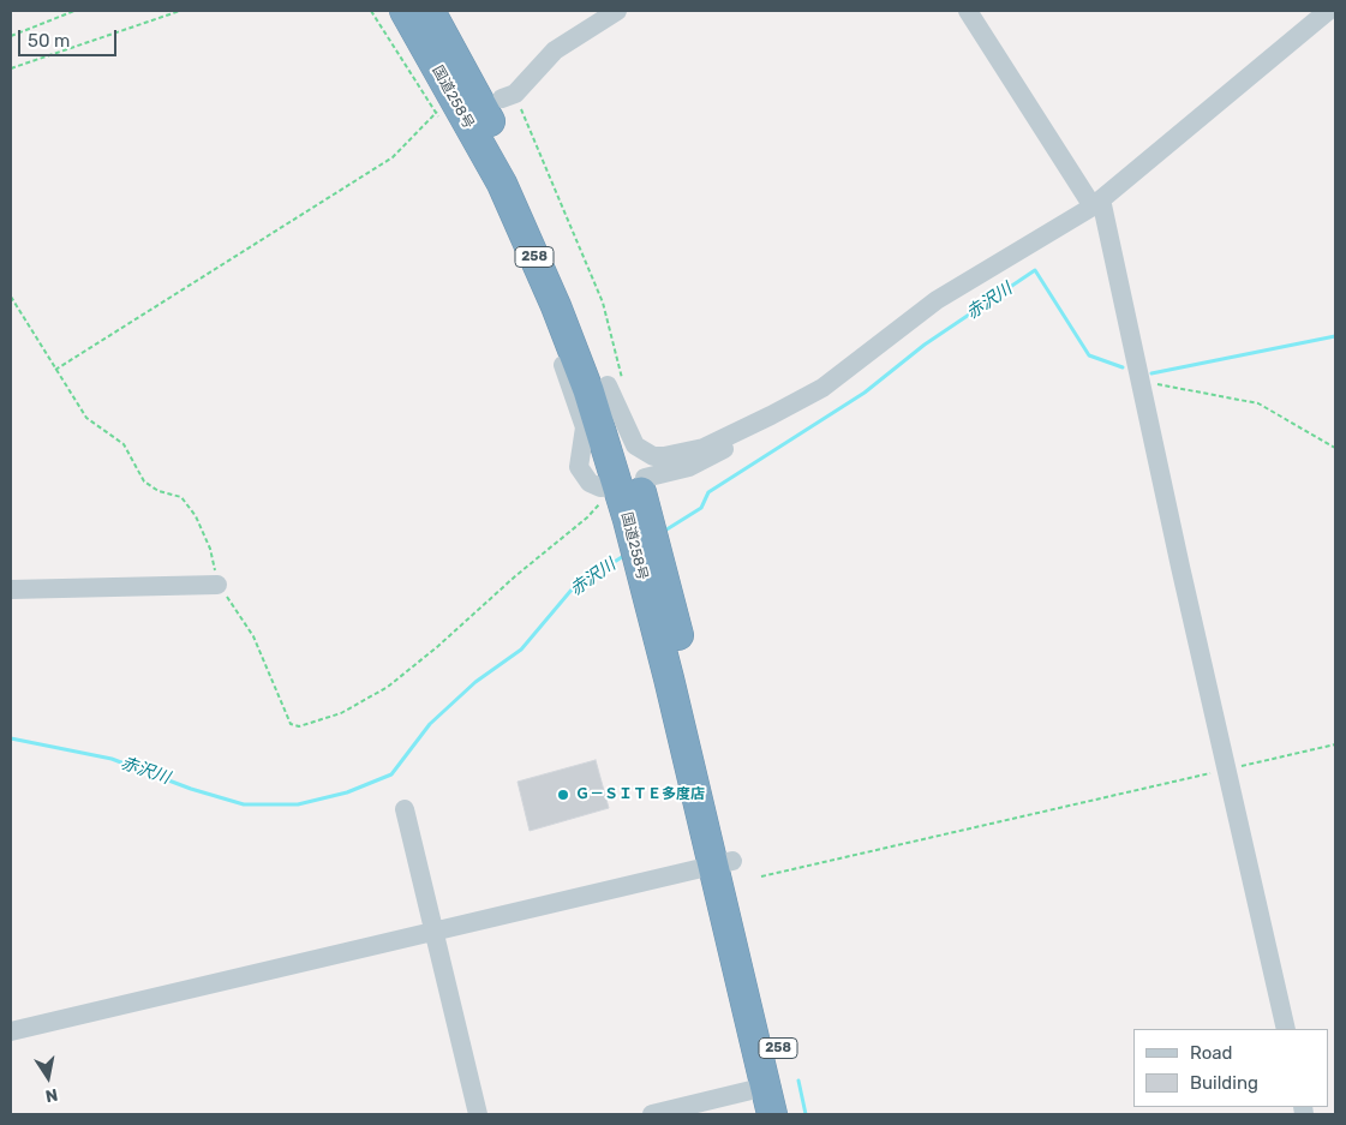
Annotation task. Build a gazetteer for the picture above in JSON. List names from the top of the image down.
{
  "streets": {
    "highway": ["国道258号", "258"]
  },
  "water": ["赤沢川"],
  "places": ["Ｇ－ＳＩＴＥ多度店"],
  "legend": ["Road", "Building"],
  "scale_bar": "50 m",
  "north": "bottom"
}
